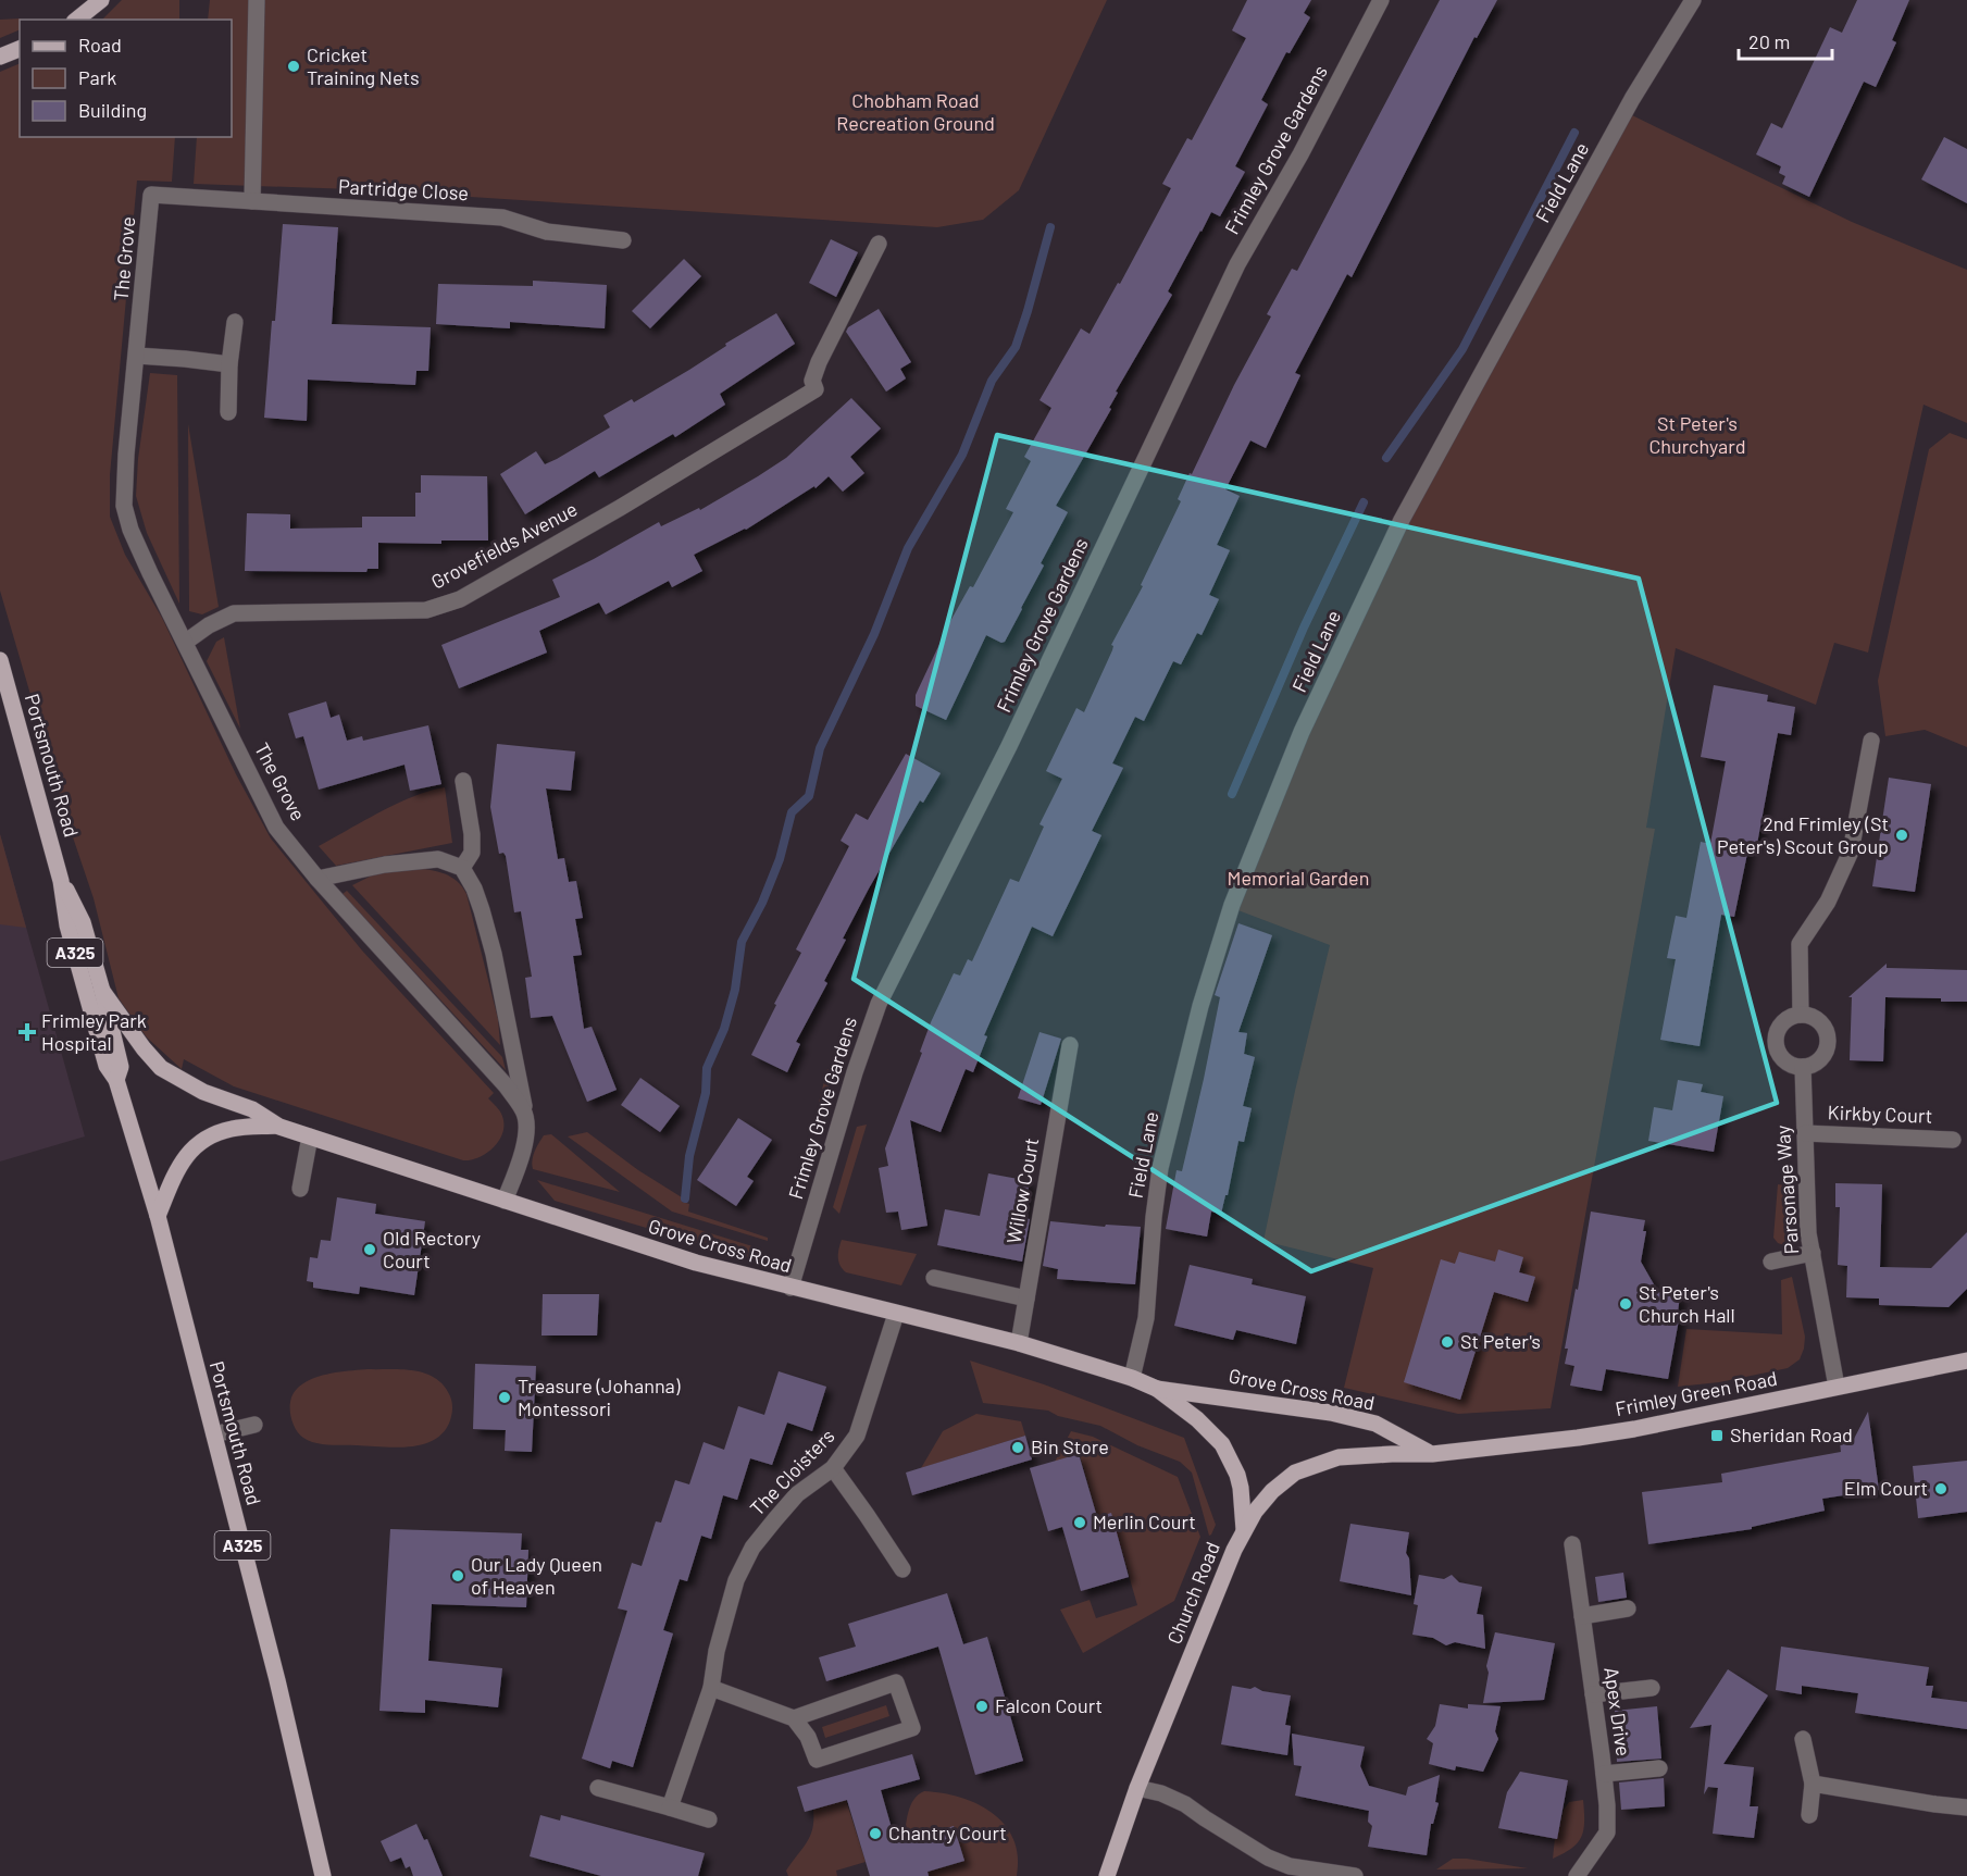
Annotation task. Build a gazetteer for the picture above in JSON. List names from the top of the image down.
{
  "streets": {
    "main road": [
      "Portsmouth Road",
      "A325",
      "Grove Cross Road",
      "Frimley Green Road",
      "Church Road"
    ],
    "street": [
      "Frimley Grove Gardens",
      "Field Lane",
      "Partridge Close",
      "The Grove",
      "Grovefields Avenue",
      "Kirkby Court",
      "Parsonage Way",
      "Willow Court",
      "The Cloisters",
      "Apex Drive"
    ]
  },
  "crossings": [
    ["Frimley Grove Gardens", "Grove Cross Road"],
    ["Field Lane", "Grove Cross Road"],
    ["Partridge Close", "The Grove"],
    ["The Grove", "Grovefields Avenue"],
    ["Portsmouth Road", "Grove Cross Road"],
    ["Kirkby Court", "Parsonage Way"],
    ["Parsonage Way", "Frimley Green Road"],
    ["Willow Court", "Grove Cross Road"],
    ["Grove Cross Road", "Frimley Green Road"],
    ["Grove Cross Road", "The Cloisters"],
    ["Grove Cross Road", "Church Road"],
    ["Frimley Green Road", "Church Road"]
  ],
  "parks": ["Chobham Road Recreation Ground", "St Peter's Churchyard", "Memorial Garden"],
  "places": {
    "other": [
      "Cricket Training Nets",
      "2nd Frimley (St Peter's) Scout Group",
      "Old Rectory Court",
      "St Peter's Church Hall",
      "St Peter's",
      "Treasure (Johanna) Montessori",
      "Bin Store",
      "Elm Court",
      "Merlin Court",
      "Our Lady Queen of Heaven",
      "Falcon Court",
      "Chantry Court"
    ],
    "health": ["Frimley Park Hospital"],
    "transit": ["Sheridan Road"]
  },
  "legend": ["Road", "Park", "Building"],
  "scale_bar": "20 m"
}
